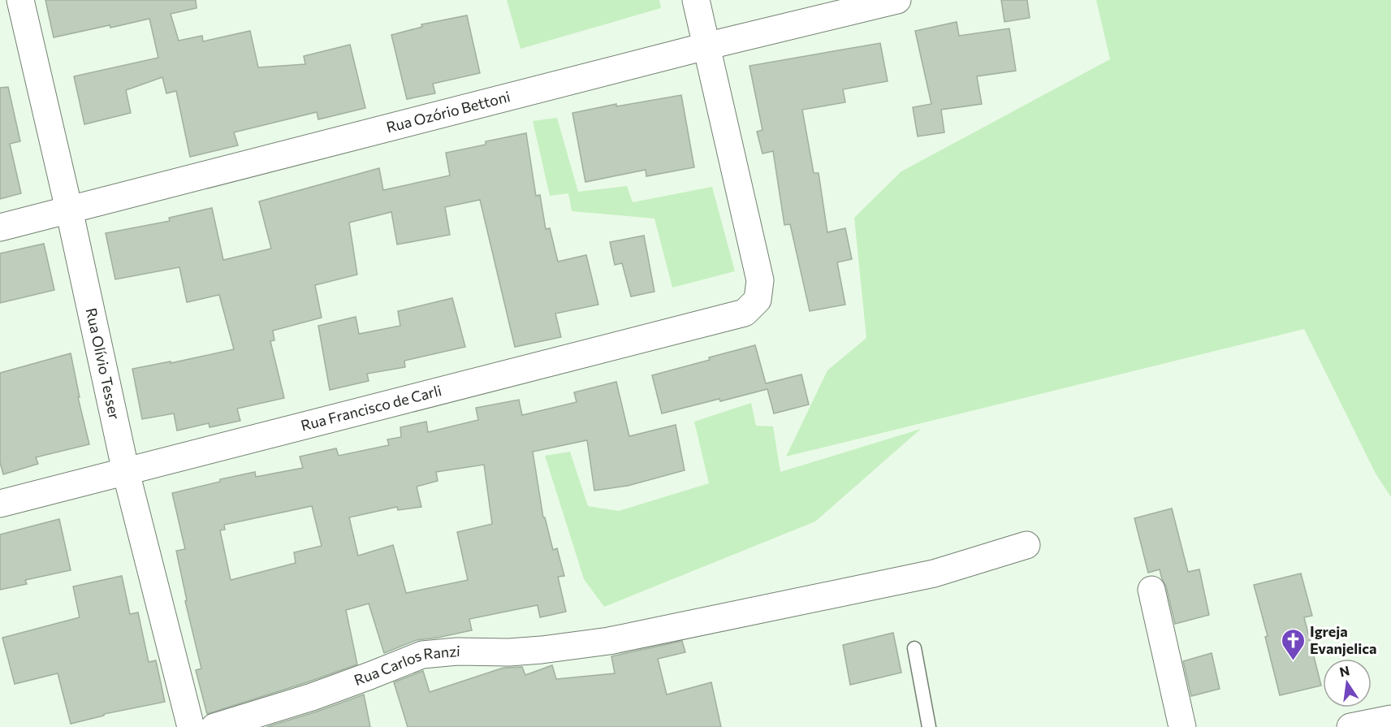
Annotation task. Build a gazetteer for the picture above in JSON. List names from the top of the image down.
{
  "streets": {
    "street": [
      "Rua Ozório Bettoni",
      "Rua Olívio Tesser",
      "Rua Francisco de Carli",
      "Rua Carlos Ranzi"
    ]
  },
  "crossings": [
    ["Rua Ozório Bettoni", "Rua Olívio Tesser"],
    ["Rua Ozório Bettoni", "Rua Francisco de Carli"],
    ["Rua Olívio Tesser", "Rua Francisco de Carli"]
  ],
  "places": {
    "church": ["Igreja Evanjelica"]
  },
  "north": "top"
}
